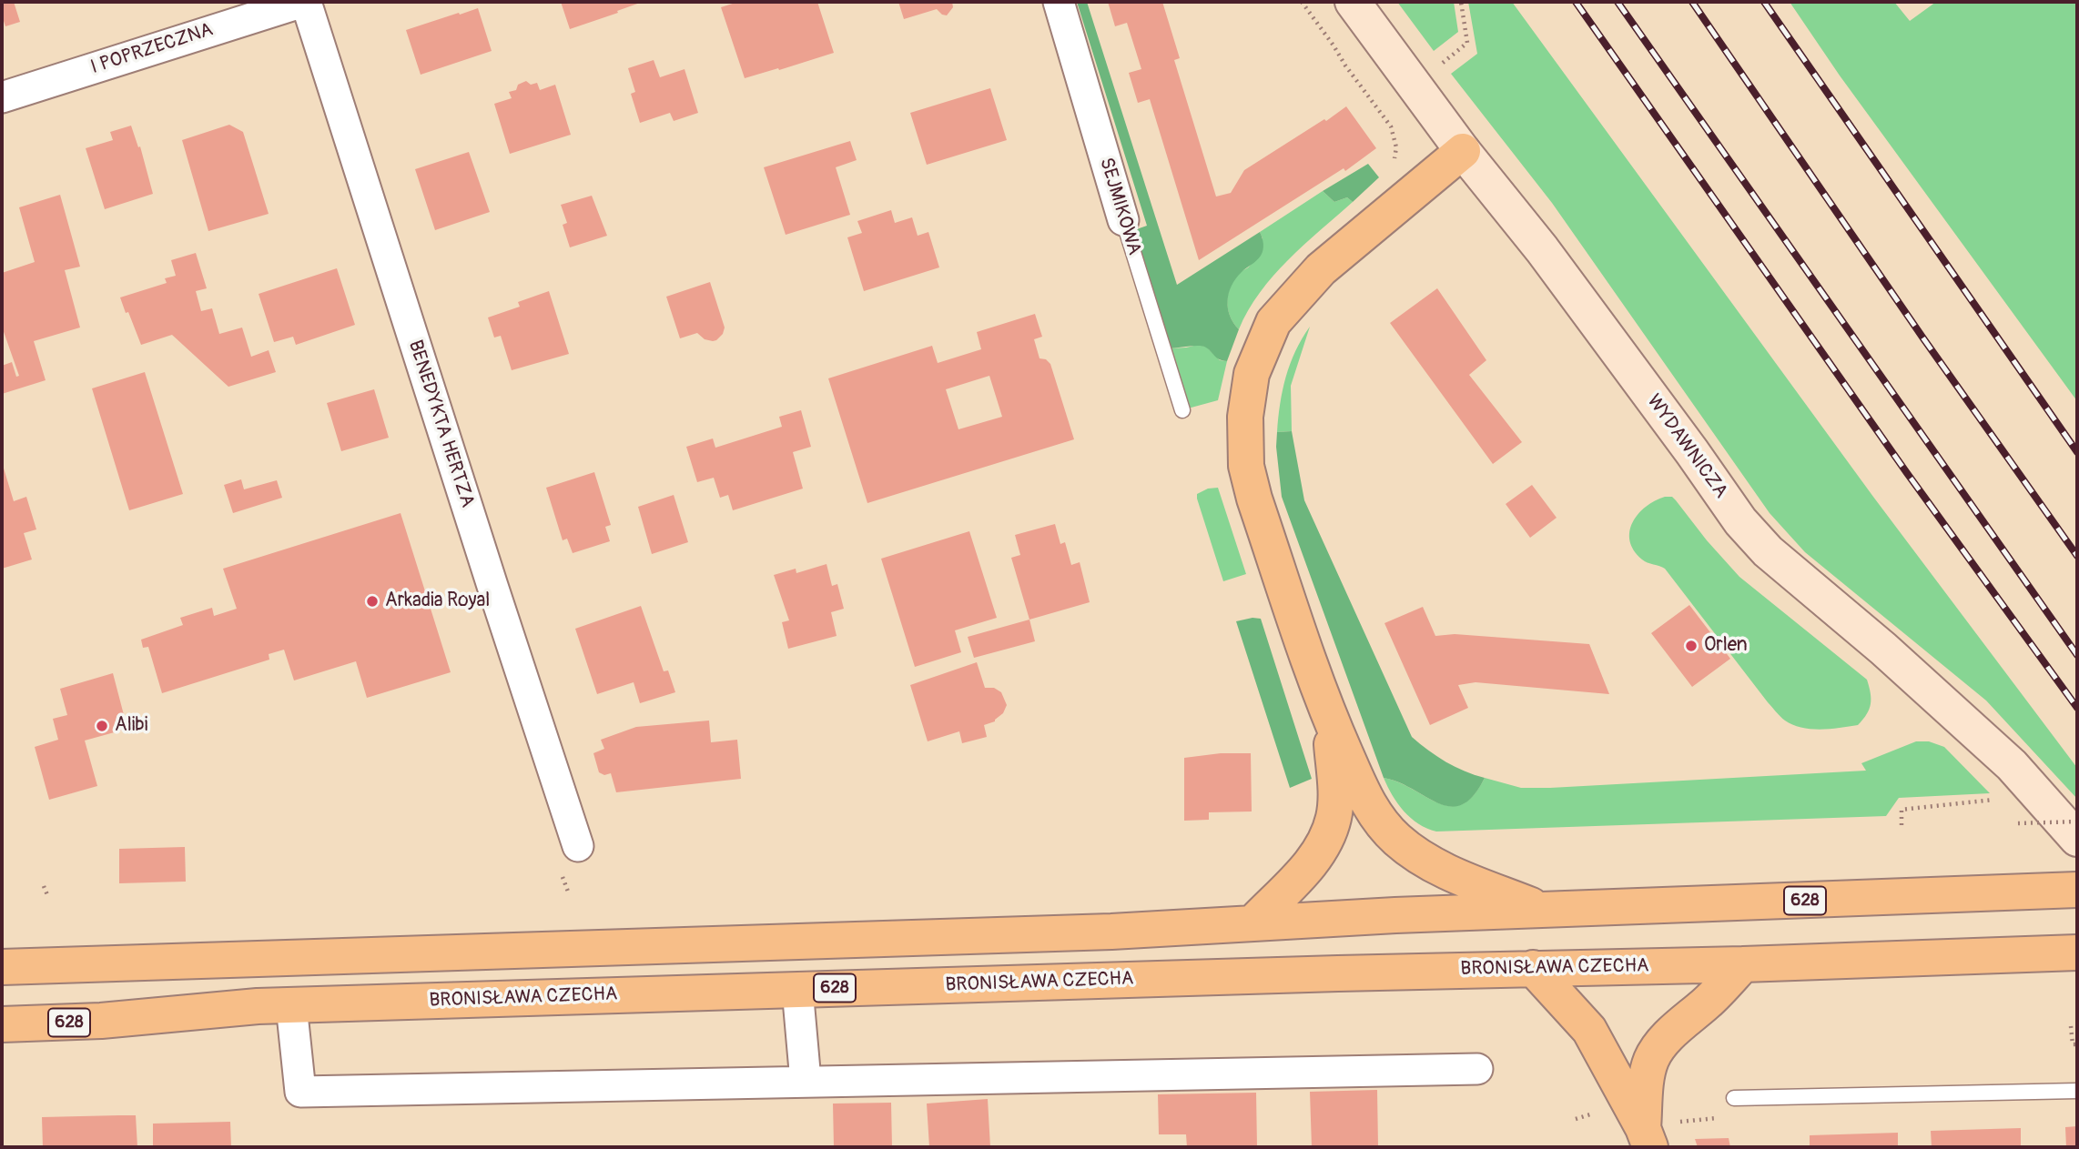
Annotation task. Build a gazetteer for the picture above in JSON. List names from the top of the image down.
{
  "streets": {
    "main road": ["WYDAWNICZA", "628", "BRONISŁAWA CZECHA"],
    "street": ["I POPRZECZNA", "SEJMIKOWA", "BENEDYKTA HERTZA"]
  },
  "crossings": [
    ["I POPRZECZNA", "BENEDYKTA HERTZA"]
  ],
  "places": ["Arkadia Royal", "Orlen", "Alibi"]
}
